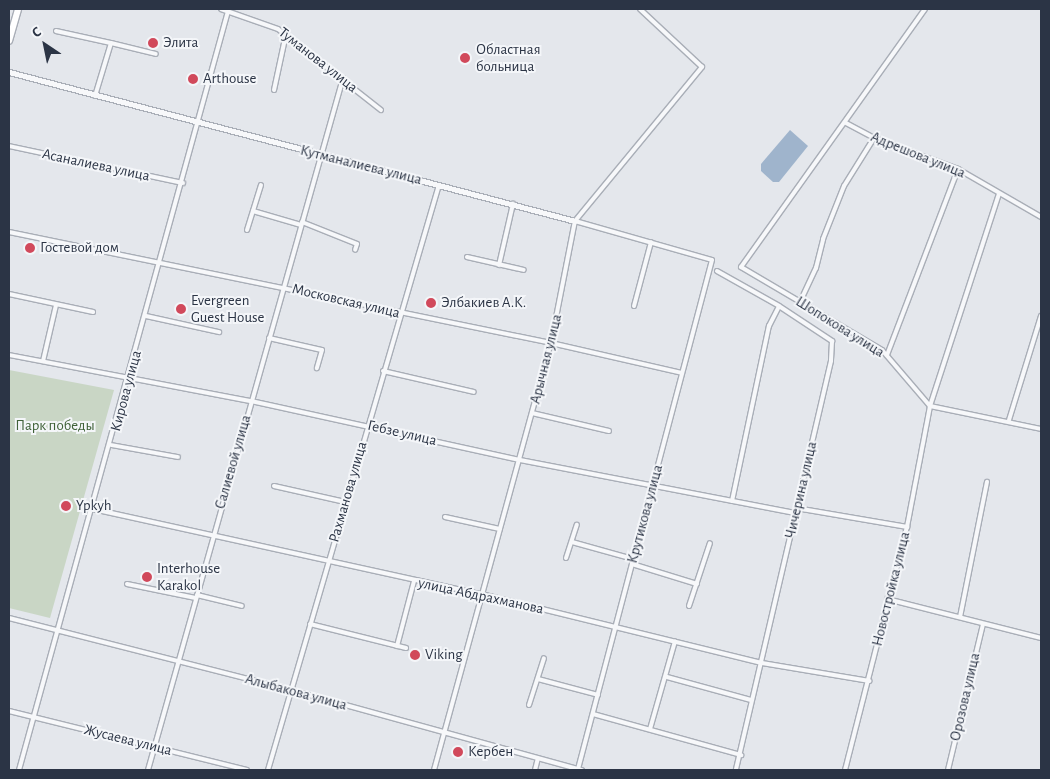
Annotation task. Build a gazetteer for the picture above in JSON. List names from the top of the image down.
{
  "streets": {
    "street": [
      "Туманова улица",
      "Адрешова улица",
      "Асаналиева улица",
      "Кутманалиева улица",
      "Московская улица",
      "Шопокова улица",
      "Арычная улица",
      "Кирова улица",
      "Гебзе улица",
      "Салиевой улица",
      "Чичерина улица",
      "Рахманова улица",
      "Крутикова улица",
      "Новостройка улица",
      "улица Абдрахманова",
      "Алыбакова улица",
      "Орозова улица",
      "Жусаева улица"
    ]
  },
  "crossings": [
    ["Туманова улица", "Кирова улица"],
    ["Туманова улица", "Салиевой улица"],
    ["Адрешова улица", "Шопокова улица"],
    ["Адрешова улица", "Новостройка улица"],
    ["Асаналиева улица", "Кирова улица"],
    ["Кутманалиева улица", "Арычная улица"],
    ["Кутманалиева улица", "Кирова улица"],
    ["Кутманалиева улица", "Салиевой улица"],
    ["Кутманалиева улица", "Рахманова улица"],
    ["Кутманалиева улица", "Крутикова улица"],
    ["Московская улица", "Арычная улица"],
    ["Московская улица", "Кирова улица"],
    ["Московская улица", "Салиевой улица"],
    ["Московская улица", "Рахманова улица"],
    ["Московская улица", "Крутикова улица"],
    ["Шопокова улица", "Новостройка улица"],
    ["Арычная улица", "Гебзе улица"],
    ["Арычная улица", "улица Абдрахманова"],
    ["Арычная улица", "Алыбакова улица"],
    ["Кирова улица", "Гебзе улица"],
    ["Кирова улица", "улица Абдрахманова"],
    ["Кирова улица", "Алыбакова улица"],
    ["Кирова улица", "Жусаева улица"],
    ["Гебзе улица", "Салиевой улица"],
    ["Гебзе улица", "Чичерина улица"],
    ["Гебзе улица", "Рахманова улица"],
    ["Гебзе улица", "Крутикова улица"],
    ["Гебзе улица", "Новостройка улица"],
    ["Салиевой улица", "улица Абдрахманова"],
    ["Салиевой улица", "Алыбакова улица"],
    ["Салиевой улица", "Жусаева улица"],
    ["Чичерина улица", "улица Абдрахманова"],
    ["Рахманова улица", "улица Абдрахманова"],
    ["Рахманова улица", "Алыбакова улица"],
    ["Крутикова улица", "улица Абдрахманова"],
    ["Крутикова улица", "Алыбакова улица"],
    ["Новостройка улица", "улица Абдрахманова"]
  ],
  "parks": ["Парк победы"],
  "places": [
    "Элита",
    "Областная больница",
    "Arthouse",
    "Гостевой дом",
    "Элбакиев А.К.",
    "Evergreen Guest House",
    "Ypkyh",
    "Interhouse Karakol",
    "Viking",
    "Кербен"
  ],
  "north": "top left"
}
